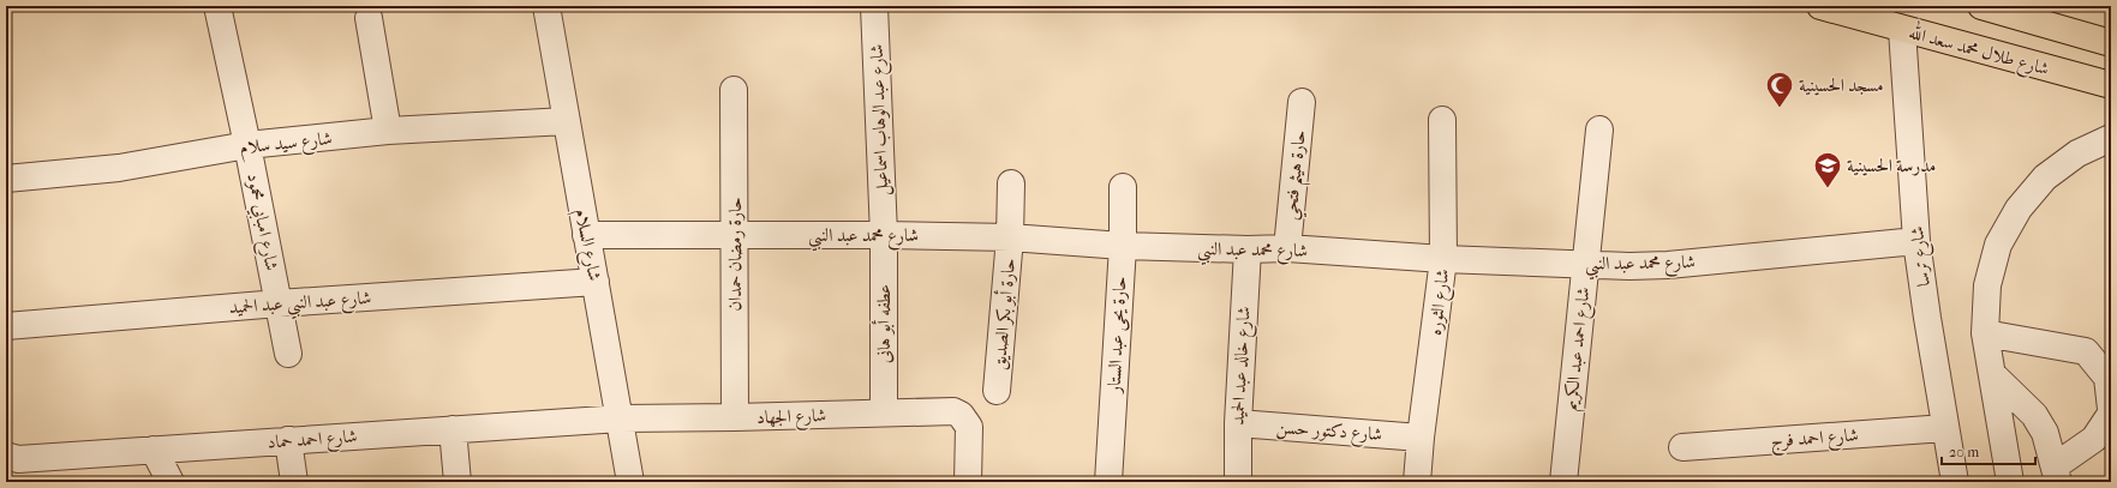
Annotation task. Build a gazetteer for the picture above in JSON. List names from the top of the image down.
{
  "streets": {
    "main road": ["شارع طلال محمد سعد الله"],
    "street": [
      "شارع عبد الوهاب اسماعيل",
      "شارع سيد سلام",
      "حارة هيثم فتحي",
      "شارع امبابي محمود",
      "شارع محمد عبد النبي",
      "شارع السلام",
      "حارة رمضان حمدان",
      "شارع ترسا",
      "شارع عبد النبي عبد الحميد",
      "شارع الثوره",
      "حارة أبو بكر الصديق",
      "عطفه أبو هانى",
      "حارة يحى عبد الستار",
      "شارع احمد عبد الكريم",
      "شارع خالد عبد الحميد",
      "شارع الجهاد",
      "شارع دكتور حسن",
      "شارع احمد فرج",
      "شارع احمد حماد"
    ]
  },
  "crossings": [
    ["شارع طلال محمد سعد الله", "شارع ترسا"],
    ["شارع عبد الوهاب اسماعيل", "شارع محمد عبد النبي"],
    ["شارع عبد الوهاب اسماعيل", "عطفه أبو هانى"],
    ["شارع سيد سلام", "شارع امبابي محمود"],
    ["شارع سيد سلام", "شارع السلام"],
    ["حارة هيثم فتحي", "شارع محمد عبد النبي"],
    ["شارع امبابي محمود", "شارع عبد النبي عبد الحميد"],
    ["شارع محمد عبد النبي", "شارع السلام"],
    ["شارع محمد عبد النبي", "حارة رمضان حمدان"],
    ["شارع محمد عبد النبي", "شارع ترسا"],
    ["شارع محمد عبد النبي", "شارع الثوره"],
    ["شارع محمد عبد النبي", "حارة أبو بكر الصديق"],
    ["شارع محمد عبد النبي", "عطفه أبو هانى"],
    ["شارع محمد عبد النبي", "حارة يحى عبد الستار"],
    ["شارع محمد عبد النبي", "شارع احمد عبد الكريم"],
    ["شارع محمد عبد النبي", "شارع خالد عبد الحميد"],
    ["شارع السلام", "شارع عبد النبي عبد الحميد"],
    ["شارع السلام", "شارع الجهاد"],
    ["شارع السلام", "شارع احمد حماد"],
    ["حارة رمضان حمدان", "شارع الجهاد"],
    ["شارع ترسا", "شارع احمد فرج"],
    ["شارع الثوره", "شارع دكتور حسن"],
    ["عطفه أبو هانى", "شارع الجهاد"],
    ["شارع خالد عبد الحميد", "شارع دكتور حسن"],
    ["شارع الجهاد", "شارع احمد حماد"]
  ],
  "places": {
    "mosque": ["مسجد الحسينية"],
    "school or university": ["مدرسة الحسينية"]
  },
  "scale_bar": "20 m"
}
